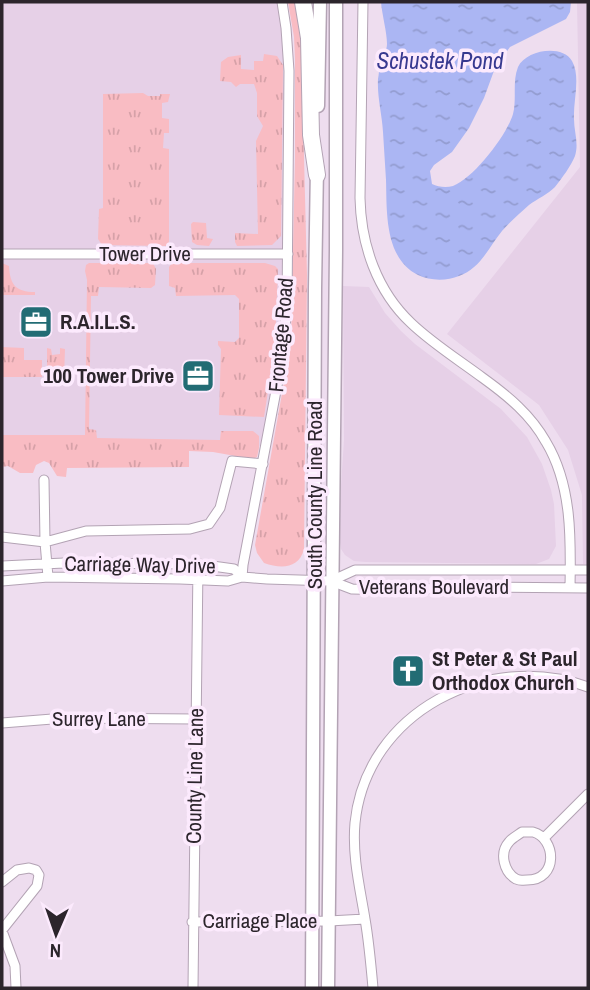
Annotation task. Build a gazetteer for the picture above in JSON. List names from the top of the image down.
{
  "streets": {
    "main road": ["South County Line Road"],
    "street": [
      "Tower Drive",
      "Frontage Road",
      "Carriage Way Drive",
      "Veterans Boulevard",
      "Surrey Lane",
      "County Line Lane",
      "Carriage Place"
    ]
  },
  "crossings": [
    ["Tower Drive", "Frontage Road"],
    ["Frontage Road", "Carriage Way Drive"],
    ["South County Line Road", "Veterans Boulevard"],
    ["South County Line Road", "Carriage Place"],
    ["Carriage Way Drive", "County Line Lane"],
    ["Surrey Lane", "County Line Lane"],
    ["County Line Lane", "Carriage Place"]
  ],
  "water": ["Schustek Pond"],
  "places": {
    "office": ["R.A.I.L.S.", "100 Tower Drive"],
    "church": ["St Peter & St Paul Orthodox Church"]
  },
  "north": "bottom"
}
